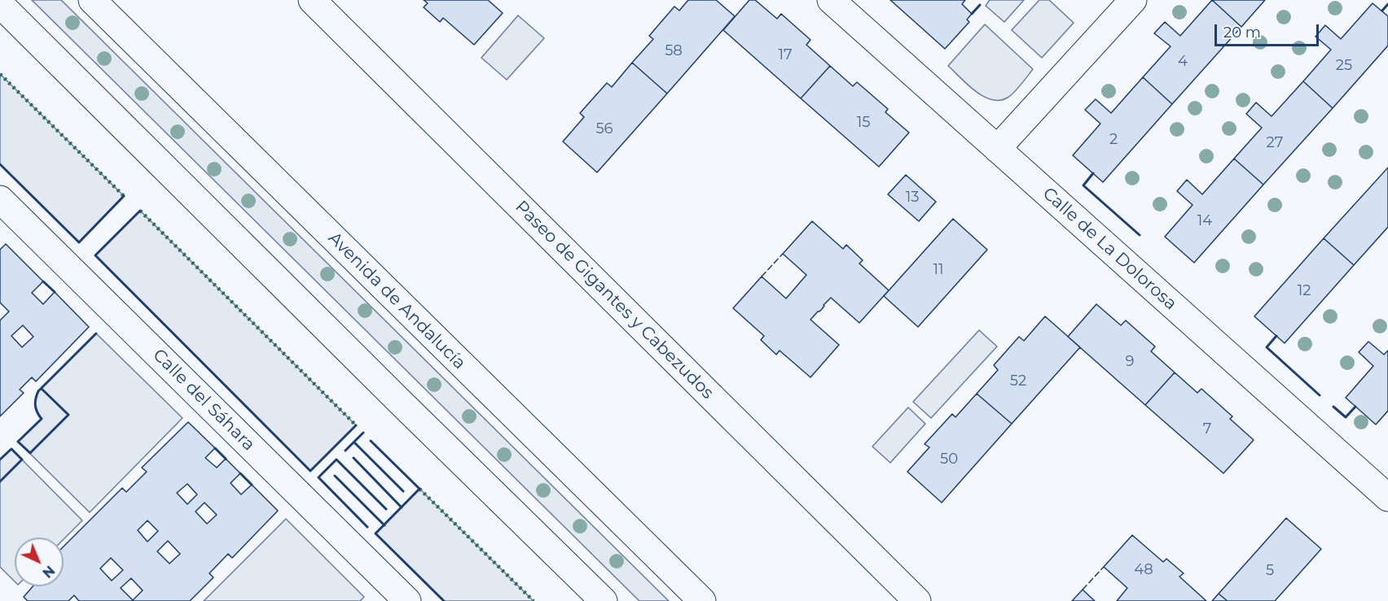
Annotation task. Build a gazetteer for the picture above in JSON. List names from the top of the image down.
{
  "streets": {
    "street": [
      "Calle de La Dolorosa",
      "Paseo de Gigantes y Cabezudos",
      "Avenida de Andalucía",
      "Calle del Sáhara"
    ]
  },
  "house_numbers": [
    "58",
    "17",
    "4",
    "25",
    "15",
    "56",
    "2",
    "27",
    "13",
    "14",
    "11",
    "12",
    "9",
    "52",
    "7",
    "50",
    "48",
    "5"
  ],
  "scale_bar": "20 m",
  "north": "bottom right"
}
